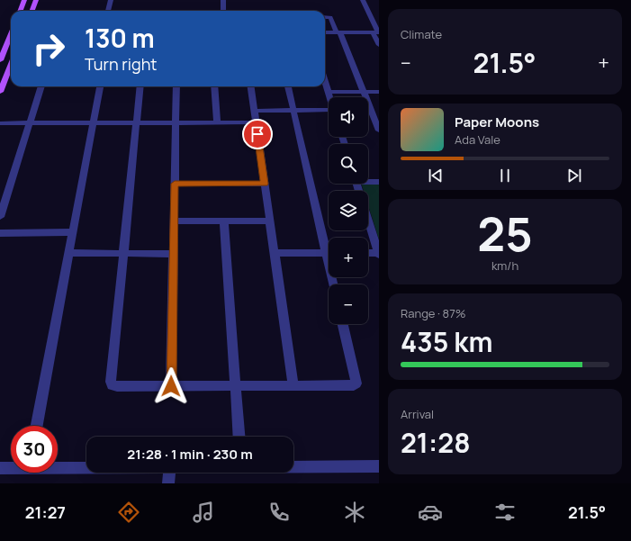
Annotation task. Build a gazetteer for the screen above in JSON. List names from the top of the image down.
{
  "page": {
    "tile": [
      "Climate",
      ["25", "km/h"],
      ["Range · 87%", "435 km"],
      ["Arrival", "21:28"]
    ],
    "turn": ["130 m", "Turn right"],
    "heat": ["−", "21.5°", "+"],
    "map_buttons": ["+", "−"],
    "song": ["Paper Moons", "Ada Vale"],
    "limit": "30",
    "trip": "21:28 · 1 min · 230 m",
    "tabs": ["21:27", "21.5°"]
  }
}
